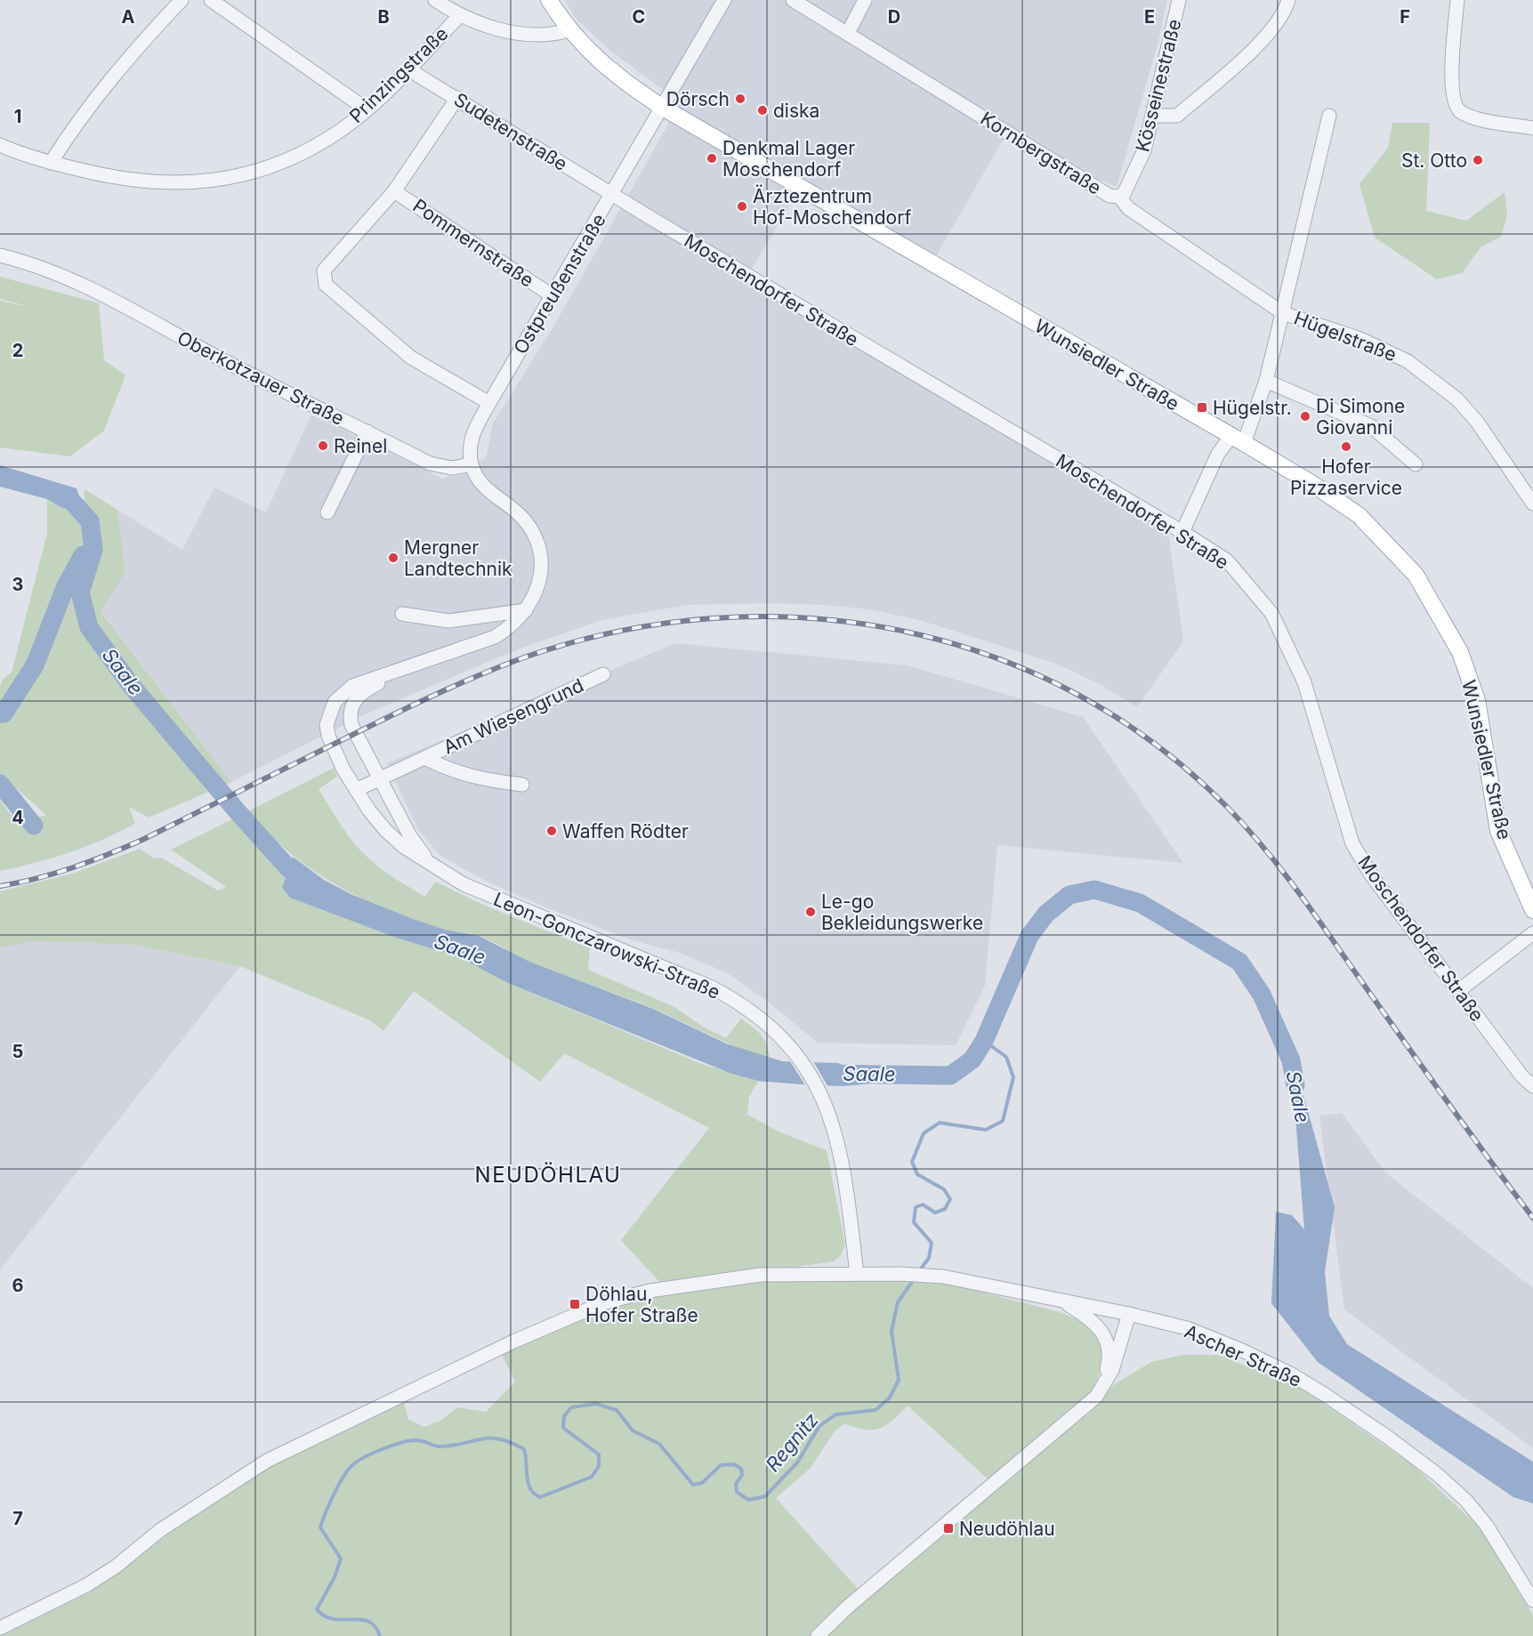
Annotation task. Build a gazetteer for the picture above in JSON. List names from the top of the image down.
{
  "streets": {
    "main road": ["Wunsiedler Straße"],
    "street": [
      "Prinzingstraße",
      "Kösseinestraße",
      "Sudetenstraße",
      "Kornbergstraße",
      "Pommernstraße",
      "Ostpreußenstraße",
      "Moschendorfer Straße",
      "Hügelstraße",
      "Oberkotzauer Straße",
      "Am Wiesengrund",
      "Leon-Gonczarowski-Straße",
      "Ascher Straße"
    ]
  },
  "crossings": [
    ["Prinzingstraße", "Sudetenstraße"],
    ["Kösseinestraße", "Kornbergstraße"],
    ["Sudetenstraße", "Ostpreußenstraße"],
    ["Sudetenstraße", "Moschendorfer Straße"],
    ["Kornbergstraße", "Hügelstraße"],
    ["Pommernstraße", "Ostpreußenstraße"],
    ["Ostpreußenstraße", "Moschendorfer Straße"],
    ["Ostpreußenstraße", "Wunsiedler Straße"],
    ["Ostpreußenstraße", "Oberkotzauer Straße"],
    ["Moschendorfer Straße", "Hügelstraße"],
    ["Hügelstraße", "Wunsiedler Straße"],
    ["Am Wiesengrund", "Leon-Gonczarowski-Straße"],
    ["Leon-Gonczarowski-Straße", "Ascher Straße"]
  ],
  "districts": ["NEUDÖHLAU"],
  "water": ["Saale", "Regnitz"],
  "places": {
    "other": [
      "Dörsch",
      "diska",
      "Denkmal Lager Moschendorf",
      "St. Otto",
      "Ärztezentrum Hof-Moschendorf",
      "Di Simone Giovanni",
      "Reinel",
      "Hofer Pizzaservice",
      "Mergner Landtechnik",
      "Waffen Rödter",
      "Le-go Bekleidungswerke"
    ],
    "transit": ["Hügelstr.", "Döhlau, Hofer Straße", "Neudöhlau"]
  },
  "grid": {
    "columns": [
      "A",
      "B",
      "C",
      "D",
      "E",
      "F"
    ],
    "rows": [
      "1",
      "2",
      "3",
      "4",
      "5",
      "6",
      "7"
    ]
  }
}
